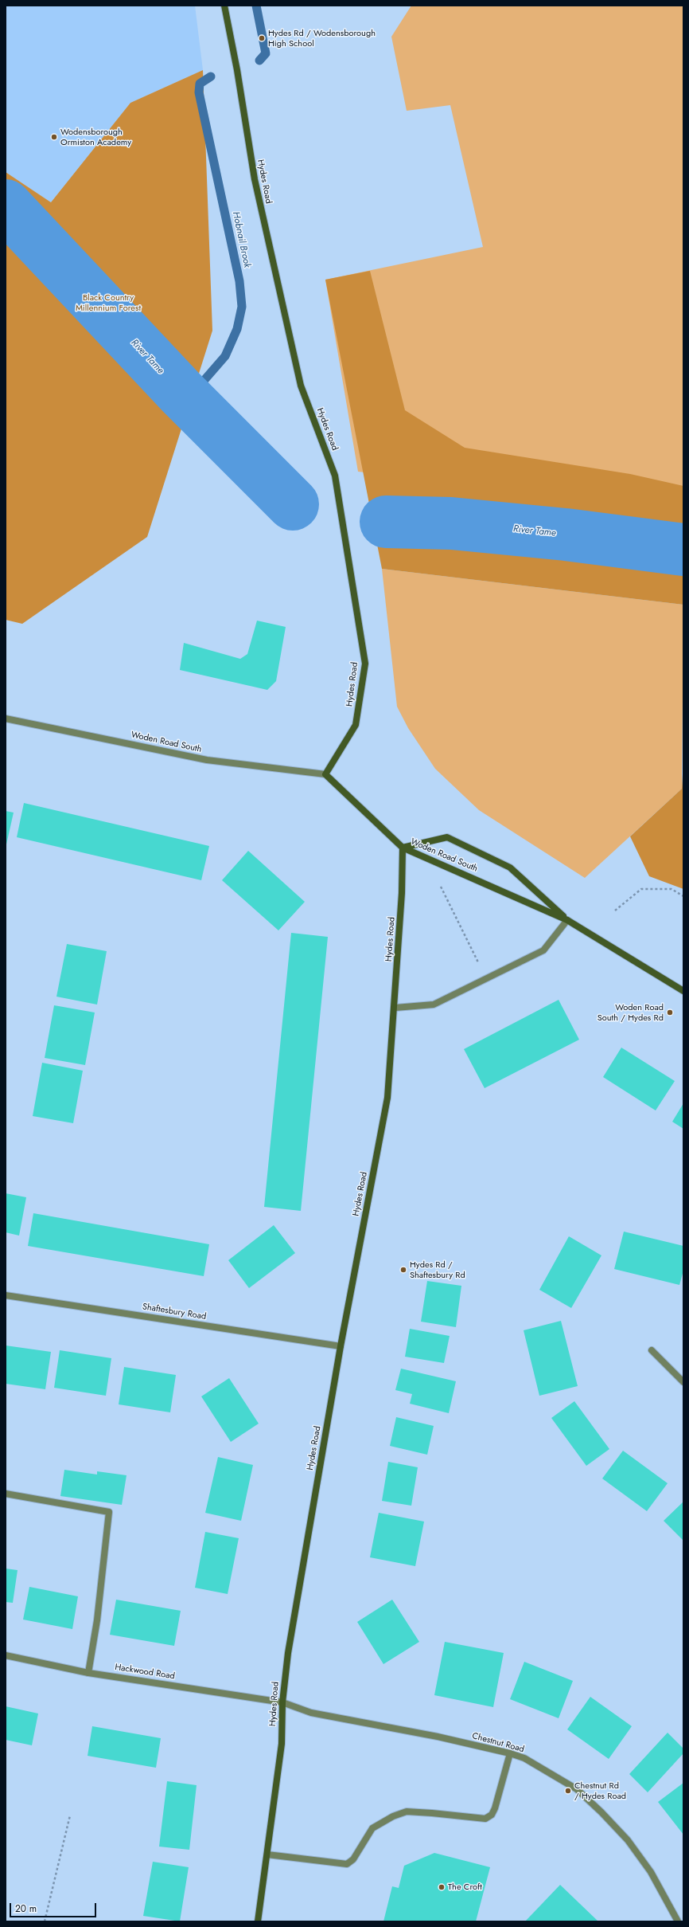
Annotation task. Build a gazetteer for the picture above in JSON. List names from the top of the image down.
{
  "streets": {
    "street": [
      "Hydes Road",
      "Woden Road South",
      "Shaftesbury Road",
      "Hackwood Road",
      "Chestnut Road"
    ]
  },
  "crossings": [
    ["Hydes Road", "Woden Road South"],
    ["Hydes Road", "Shaftesbury Road"],
    ["Hydes Road", "Hackwood Road"],
    ["Hydes Road", "Chestnut Road"],
    ["Hackwood Road", "Chestnut Road"]
  ],
  "water": ["Hobnail Brook", "River Tame"],
  "parks": ["Black Country Millennium Forest"],
  "places": [
    "Hydes Rd / Wodensborough High School",
    "Wodensborough Ormiston Academy",
    "Woden Road South / Hydes Rd",
    "Hydes Rd / Shaftesbury Rd",
    "Chestnut Rd / Hydes Road",
    "The Croft"
  ],
  "scale_bar": "20 m"
}
